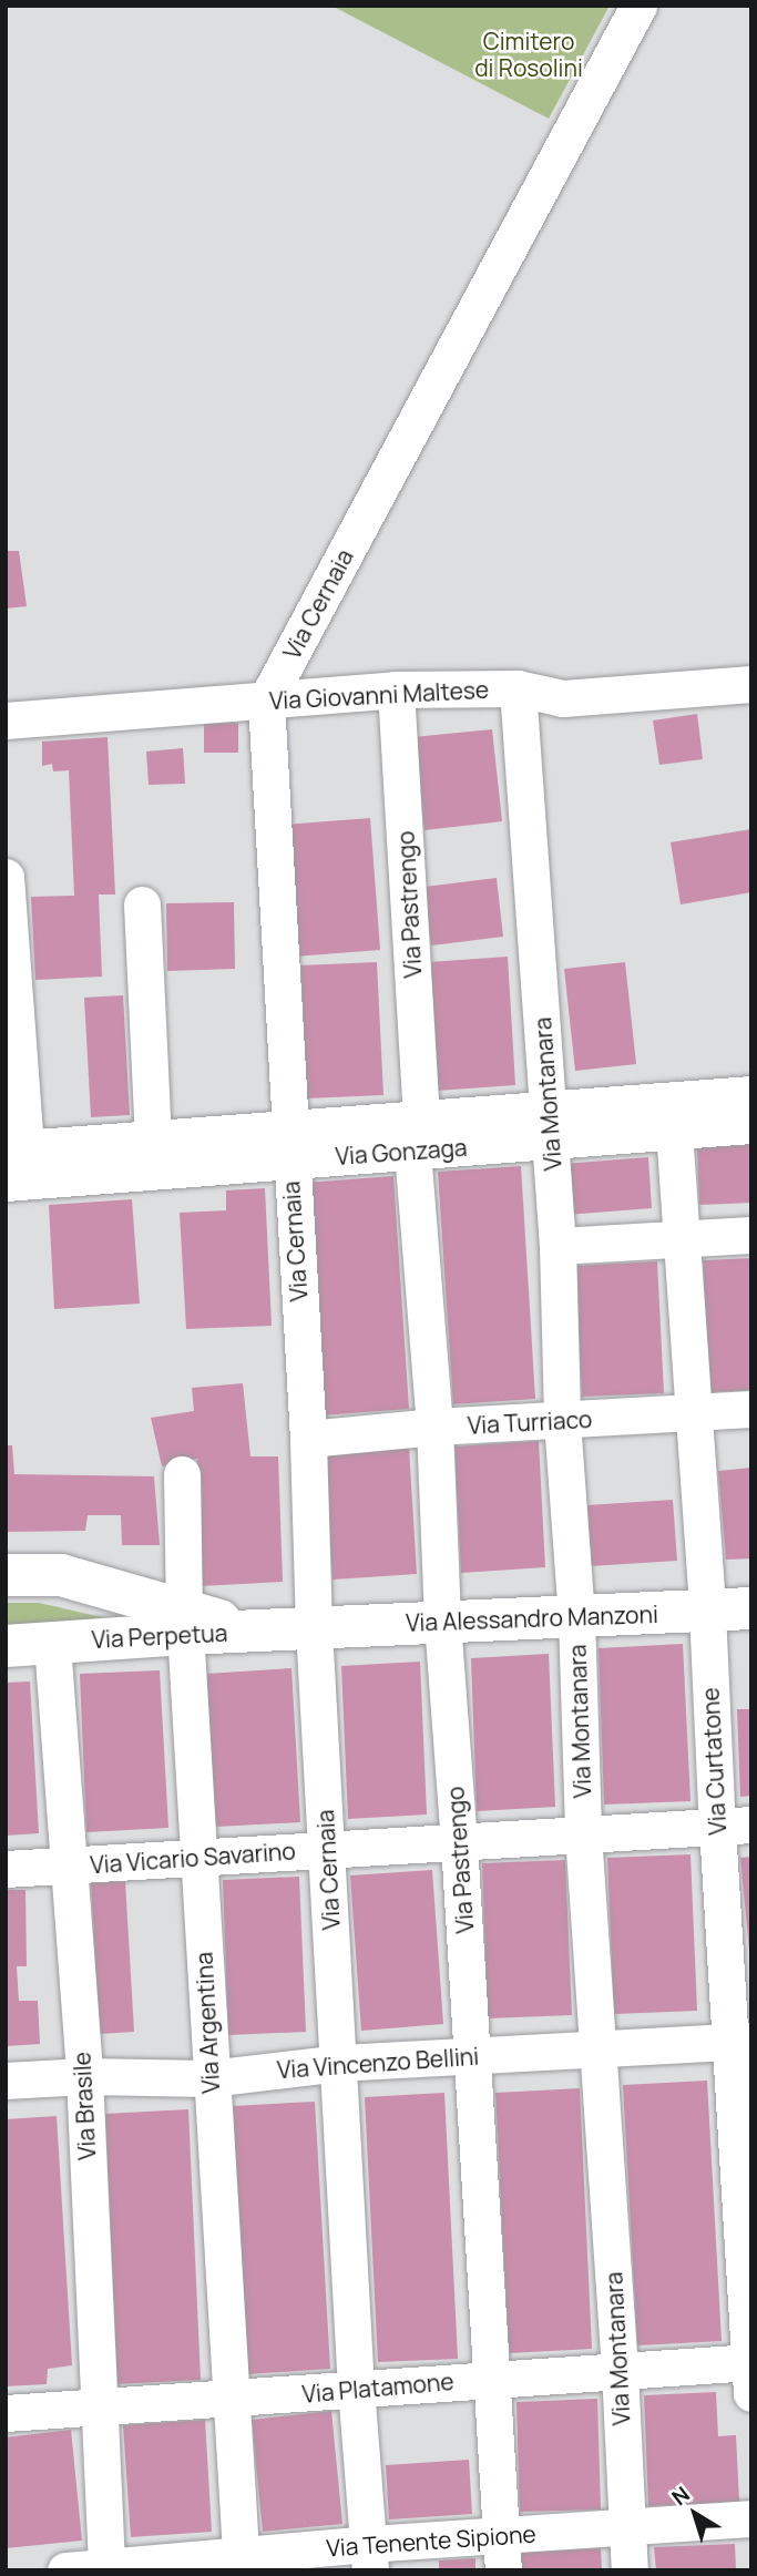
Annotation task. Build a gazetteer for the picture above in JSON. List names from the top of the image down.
{
  "streets": {
    "street": [
      "Via Cernaia",
      "Via Giovanni Maltese",
      "Via Pastrengo",
      "Via Montanara",
      "Via Gonzaga",
      "Via Turriaco",
      "Via Alessandro Manzoni",
      "Via Perpetua",
      "Via Curtatone",
      "Via Vicario Savarino",
      "Via Argentina",
      "Via Vincenzo Bellini",
      "Via Brasile",
      "Via Platamone",
      "Via Tenente Sipione"
    ]
  },
  "crossings": [
    ["Via Cernaia", "Via Giovanni Maltese"],
    ["Via Cernaia", "Via Gonzaga"],
    ["Via Cernaia", "Via Turriaco"],
    ["Via Cernaia", "Via Alessandro Manzoni"],
    ["Via Cernaia", "Via Perpetua"],
    ["Via Cernaia", "Via Vicario Savarino"],
    ["Via Cernaia", "Via Vincenzo Bellini"],
    ["Via Cernaia", "Via Platamone"],
    ["Via Cernaia", "Via Tenente Sipione"],
    ["Via Giovanni Maltese", "Via Pastrengo"],
    ["Via Giovanni Maltese", "Via Montanara"],
    ["Via Pastrengo", "Via Gonzaga"],
    ["Via Pastrengo", "Via Turriaco"],
    ["Via Pastrengo", "Via Alessandro Manzoni"],
    ["Via Pastrengo", "Via Vicario Savarino"],
    ["Via Pastrengo", "Via Vincenzo Bellini"],
    ["Via Pastrengo", "Via Platamone"],
    ["Via Pastrengo", "Via Tenente Sipione"],
    ["Via Montanara", "Via Gonzaga"],
    ["Via Montanara", "Via Turriaco"],
    ["Via Montanara", "Via Alessandro Manzoni"],
    ["Via Montanara", "Via Vicario Savarino"],
    ["Via Montanara", "Via Vincenzo Bellini"],
    ["Via Montanara", "Via Platamone"],
    ["Via Montanara", "Via Tenente Sipione"],
    ["Via Gonzaga", "Via Curtatone"],
    ["Via Turriaco", "Via Curtatone"],
    ["Via Alessandro Manzoni", "Via Perpetua"],
    ["Via Alessandro Manzoni", "Via Curtatone"],
    ["Via Perpetua", "Via Argentina"],
    ["Via Perpetua", "Via Brasile"],
    ["Via Curtatone", "Via Vicario Savarino"],
    ["Via Curtatone", "Via Vincenzo Bellini"],
    ["Via Curtatone", "Via Platamone"],
    ["Via Vicario Savarino", "Via Argentina"],
    ["Via Vicario Savarino", "Via Brasile"],
    ["Via Argentina", "Via Vincenzo Bellini"],
    ["Via Argentina", "Via Platamone"],
    ["Via Argentina", "Via Tenente Sipione"],
    ["Via Vincenzo Bellini", "Via Brasile"],
    ["Via Brasile", "Via Platamone"],
    ["Via Brasile", "Via Tenente Sipione"]
  ],
  "parks": ["Cimitero di Rosolini"],
  "north": "top left"
}
